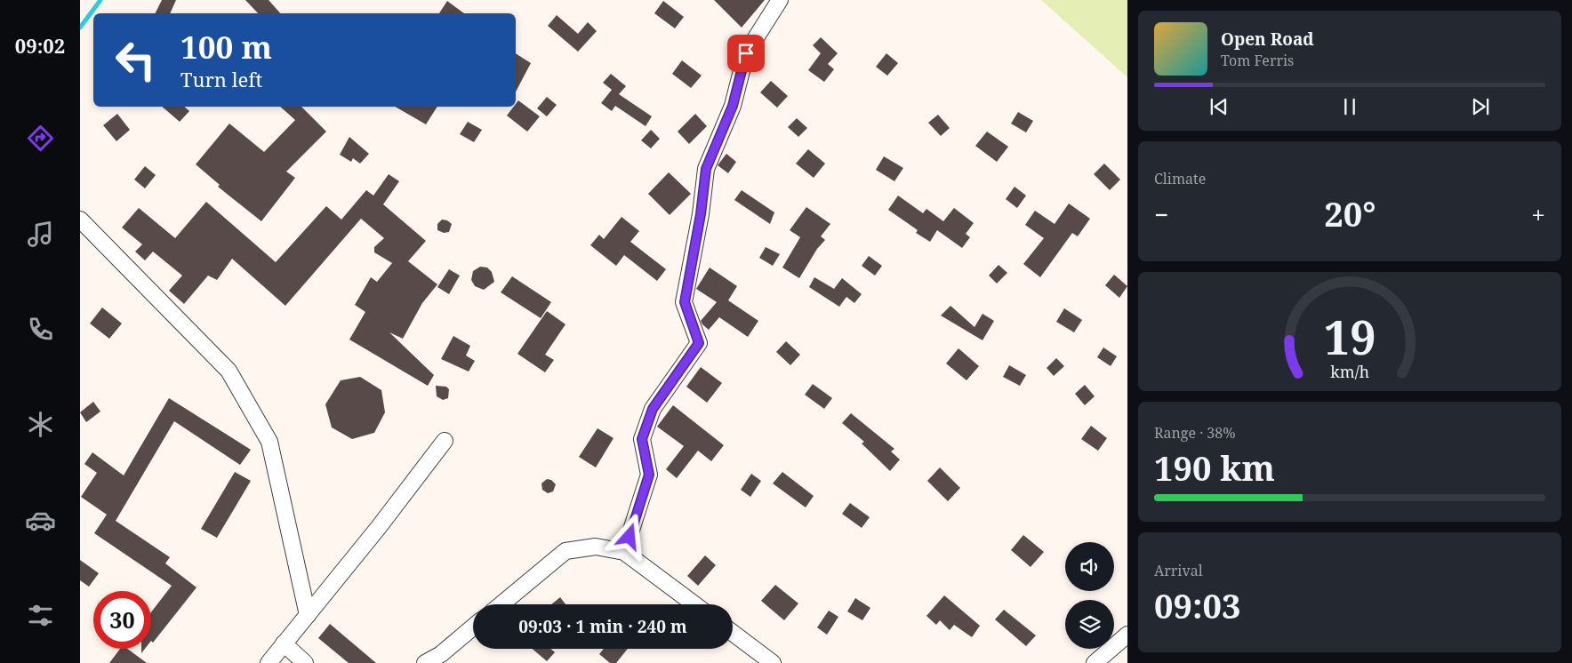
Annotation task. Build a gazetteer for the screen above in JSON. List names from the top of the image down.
{
  "page": {
    "tabs": "09:02",
    "turn": ["100 m", "Turn left"],
    "song": ["Open Road", "Tom Ferris"],
    "tile": [
      "Climate",
      ["Range · 38%", "190 km"],
      ["Arrival", "09:03"]
    ],
    "heat": ["−", "20°", "+"],
    "limit": "30",
    "trip": "09:03 · 1 min · 240 m",
    "gauge": ["19", "km/h"]
  }
}
